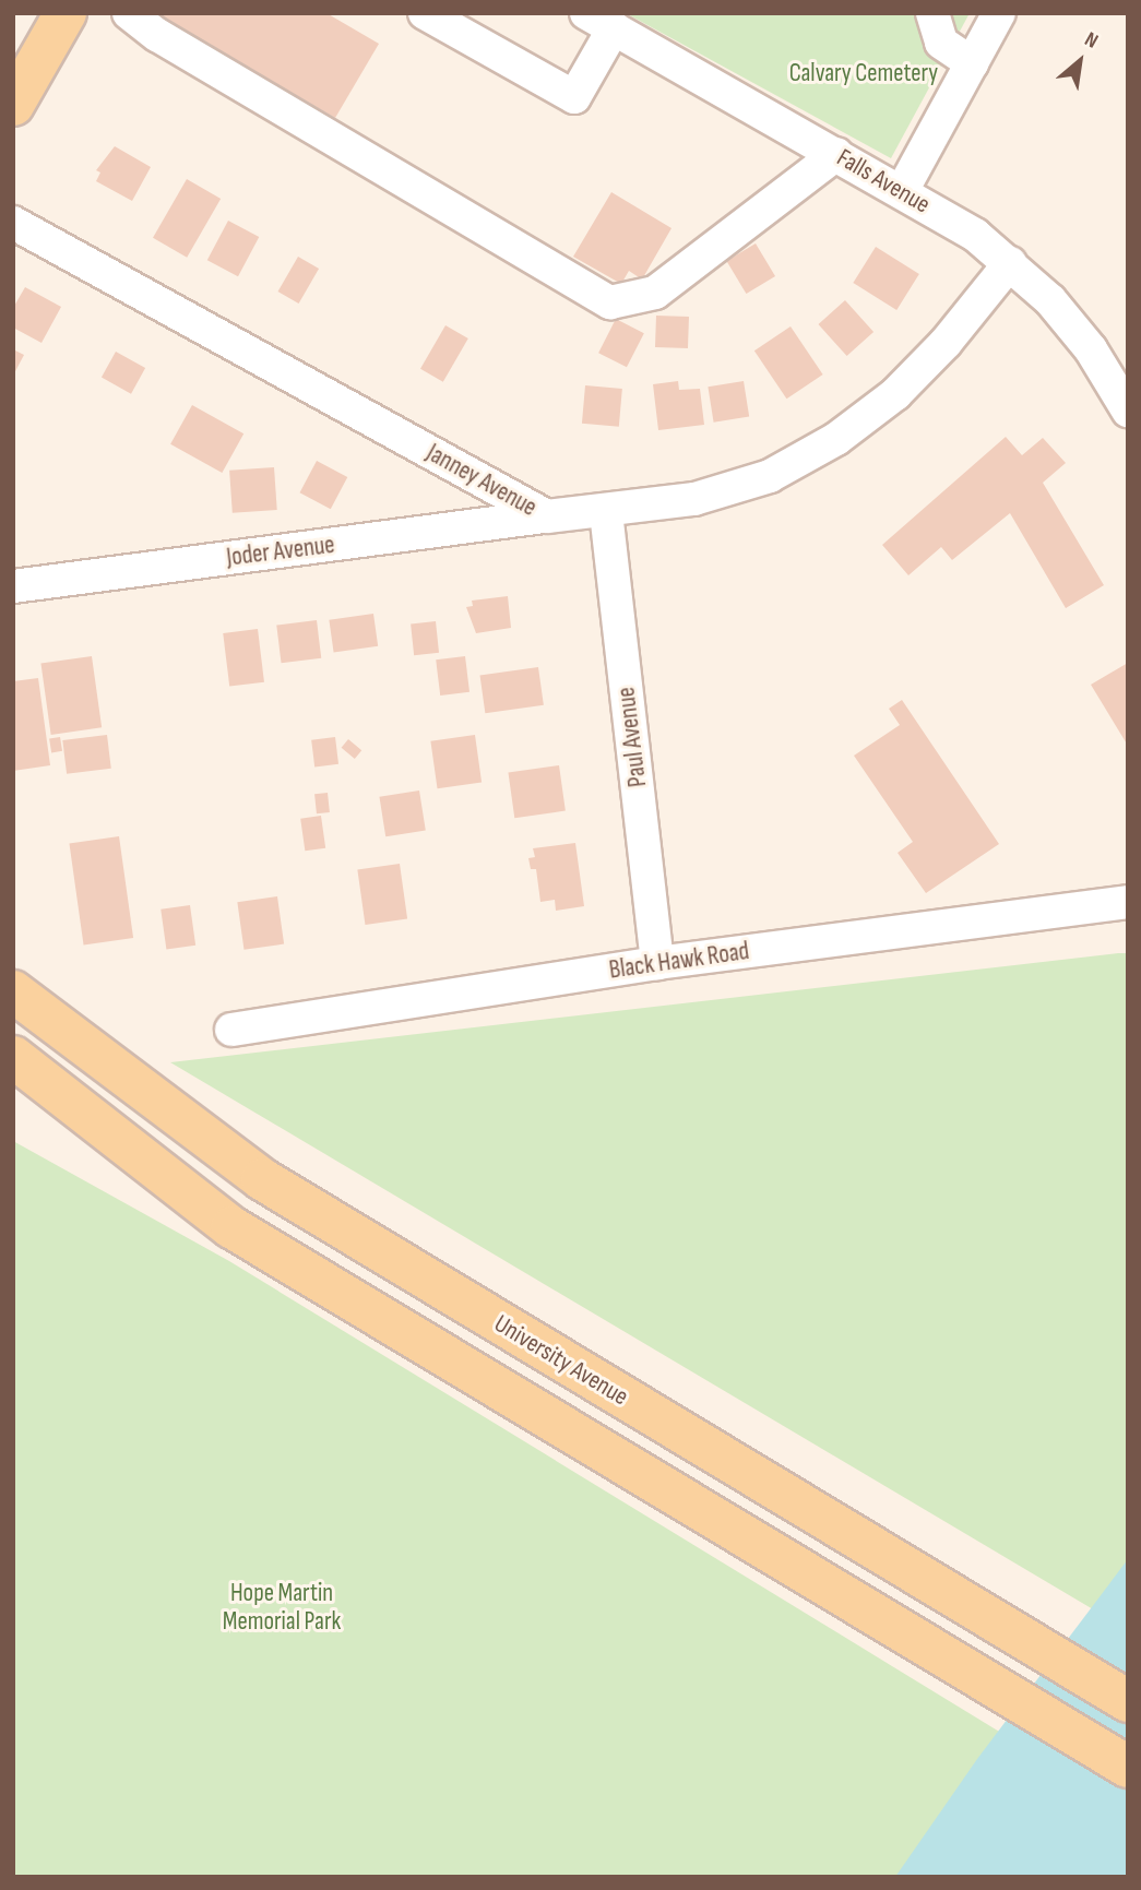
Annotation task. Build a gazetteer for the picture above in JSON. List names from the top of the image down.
{
  "streets": {
    "main road": ["University Avenue"],
    "street": [
      "Falls Avenue",
      "Janney Avenue",
      "Joder Avenue",
      "Paul Avenue",
      "Black Hawk Road"
    ]
  },
  "crossings": [
    ["Falls Avenue", "Janney Avenue"],
    ["Janney Avenue", "Joder Avenue"],
    ["Janney Avenue", "Paul Avenue"],
    ["Paul Avenue", "Black Hawk Road"]
  ],
  "parks": ["Calvary Cemetery", "Hope Martin Memorial Park"],
  "north": "top right"
}
